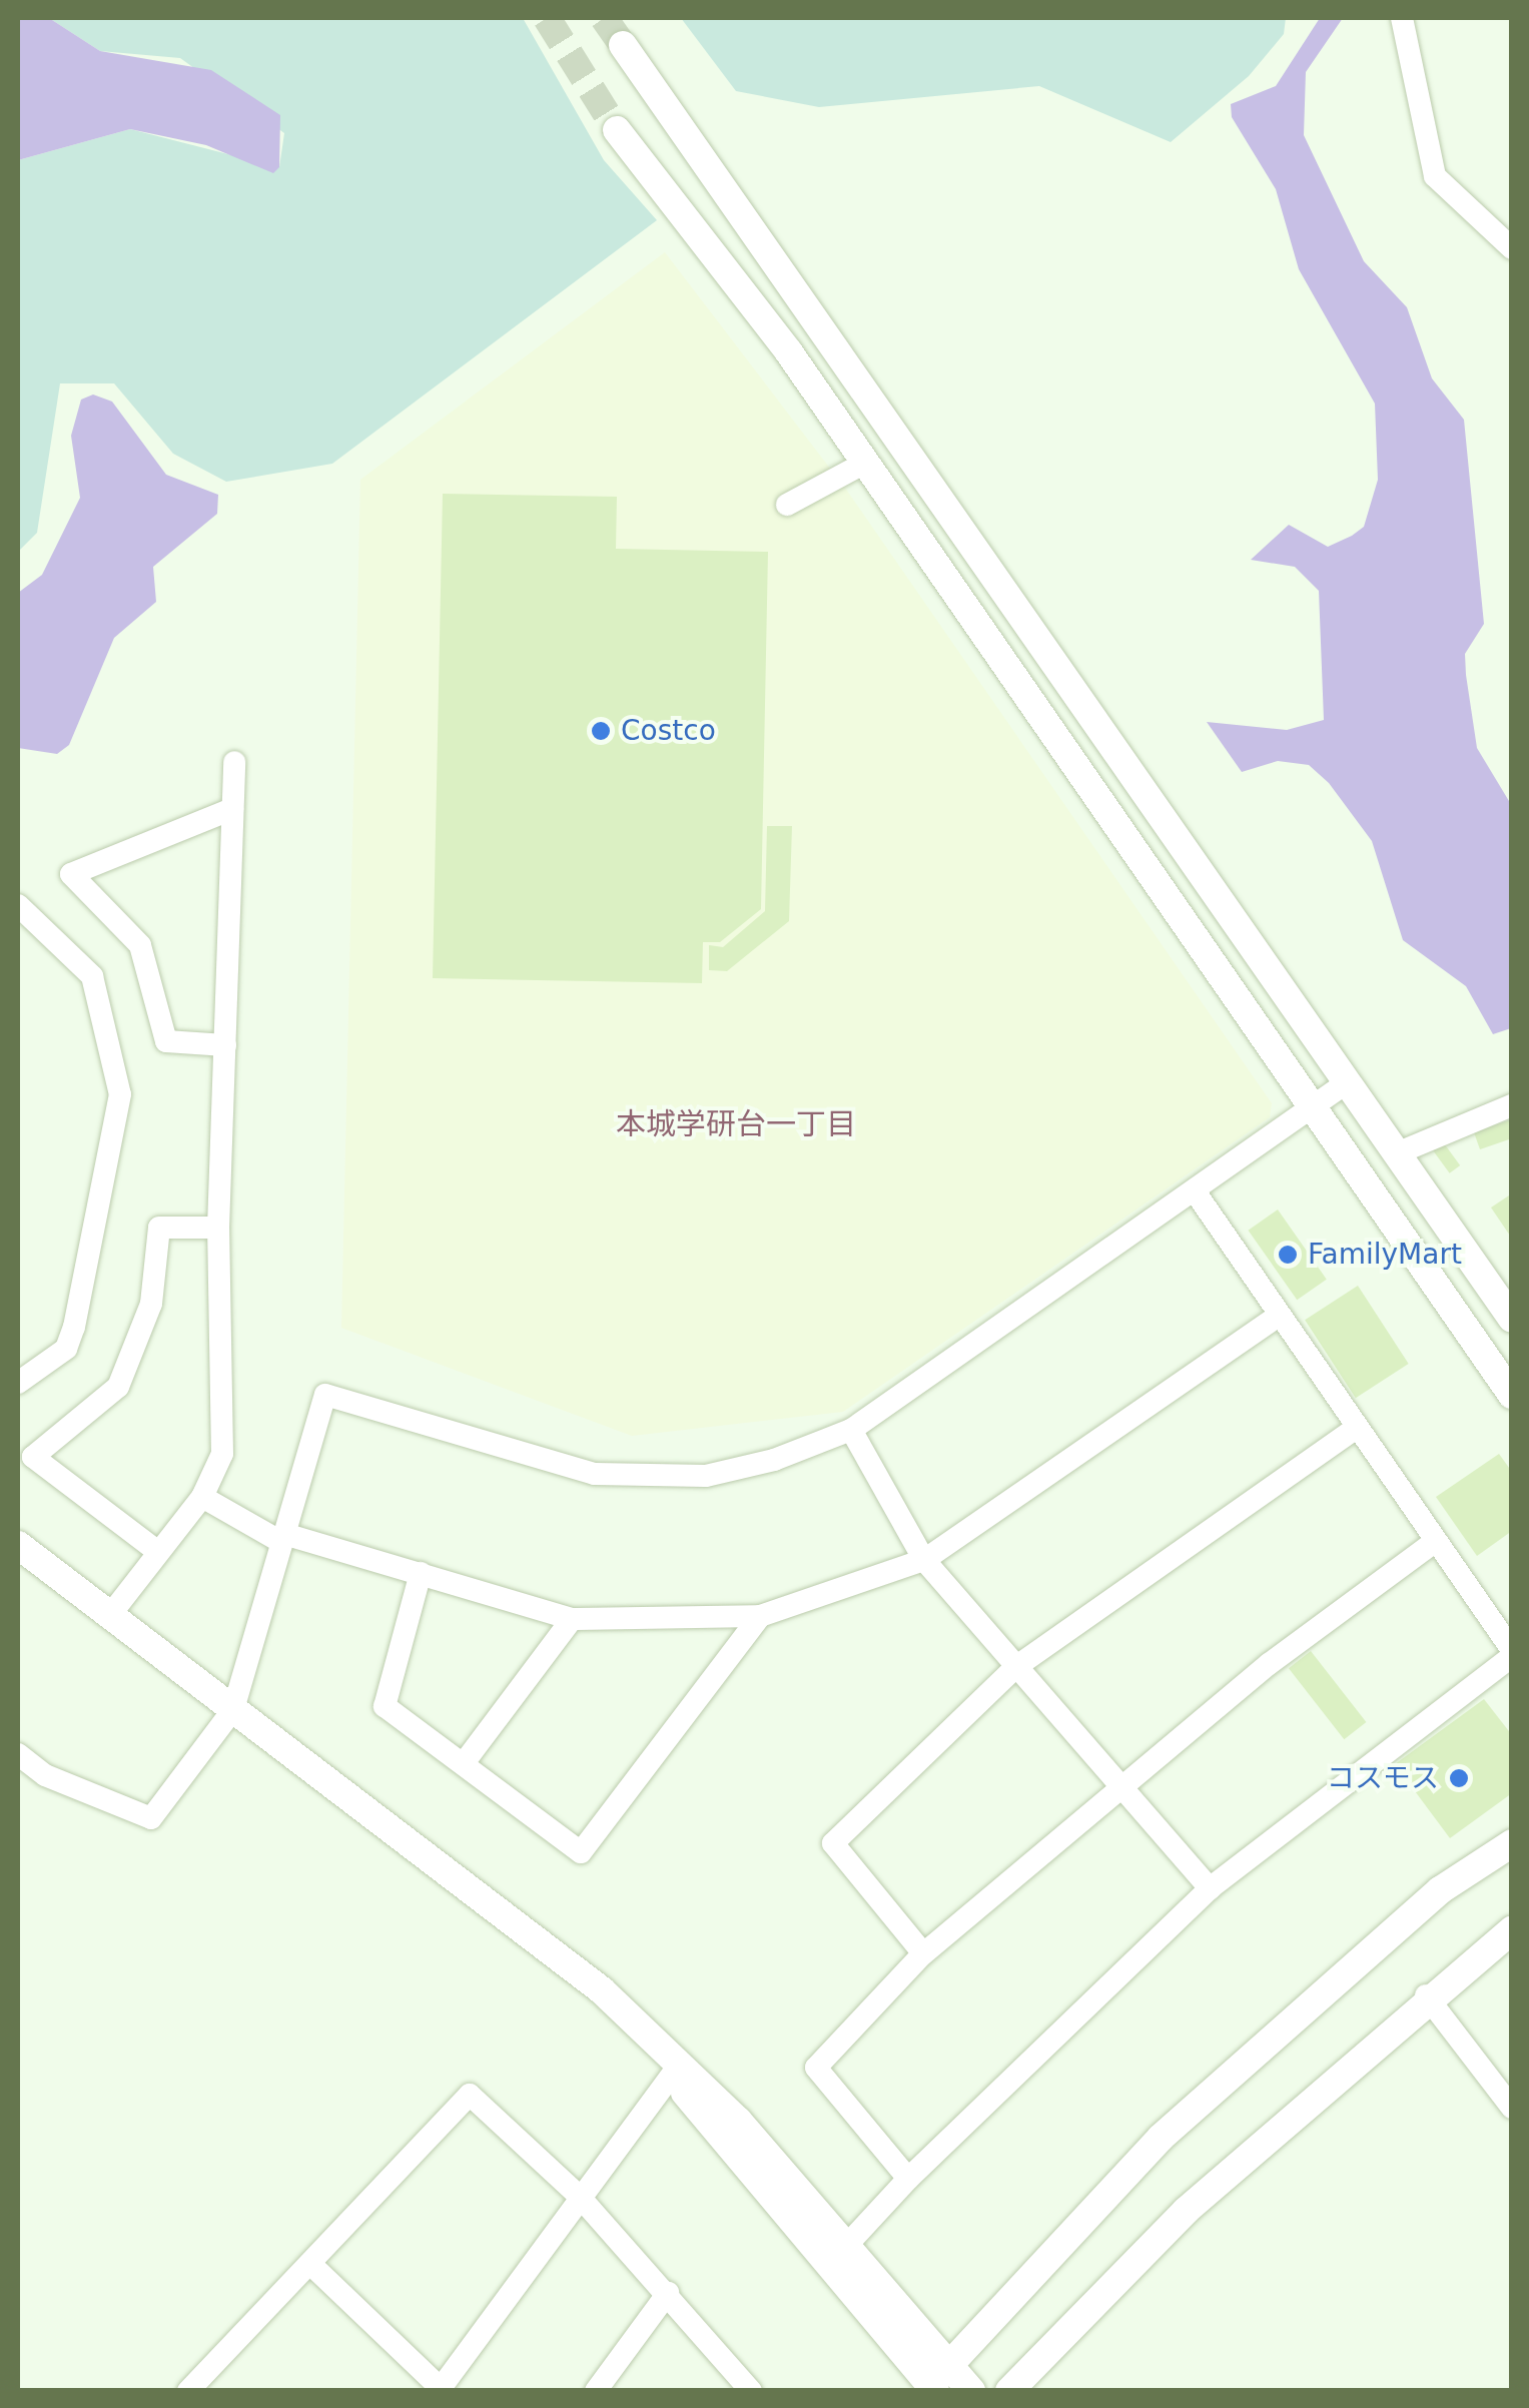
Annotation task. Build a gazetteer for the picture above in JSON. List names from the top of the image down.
{
  "districts": ["本城学研台一丁目"],
  "places": ["Costco", "FamilyMart", "コスモス"]
}
